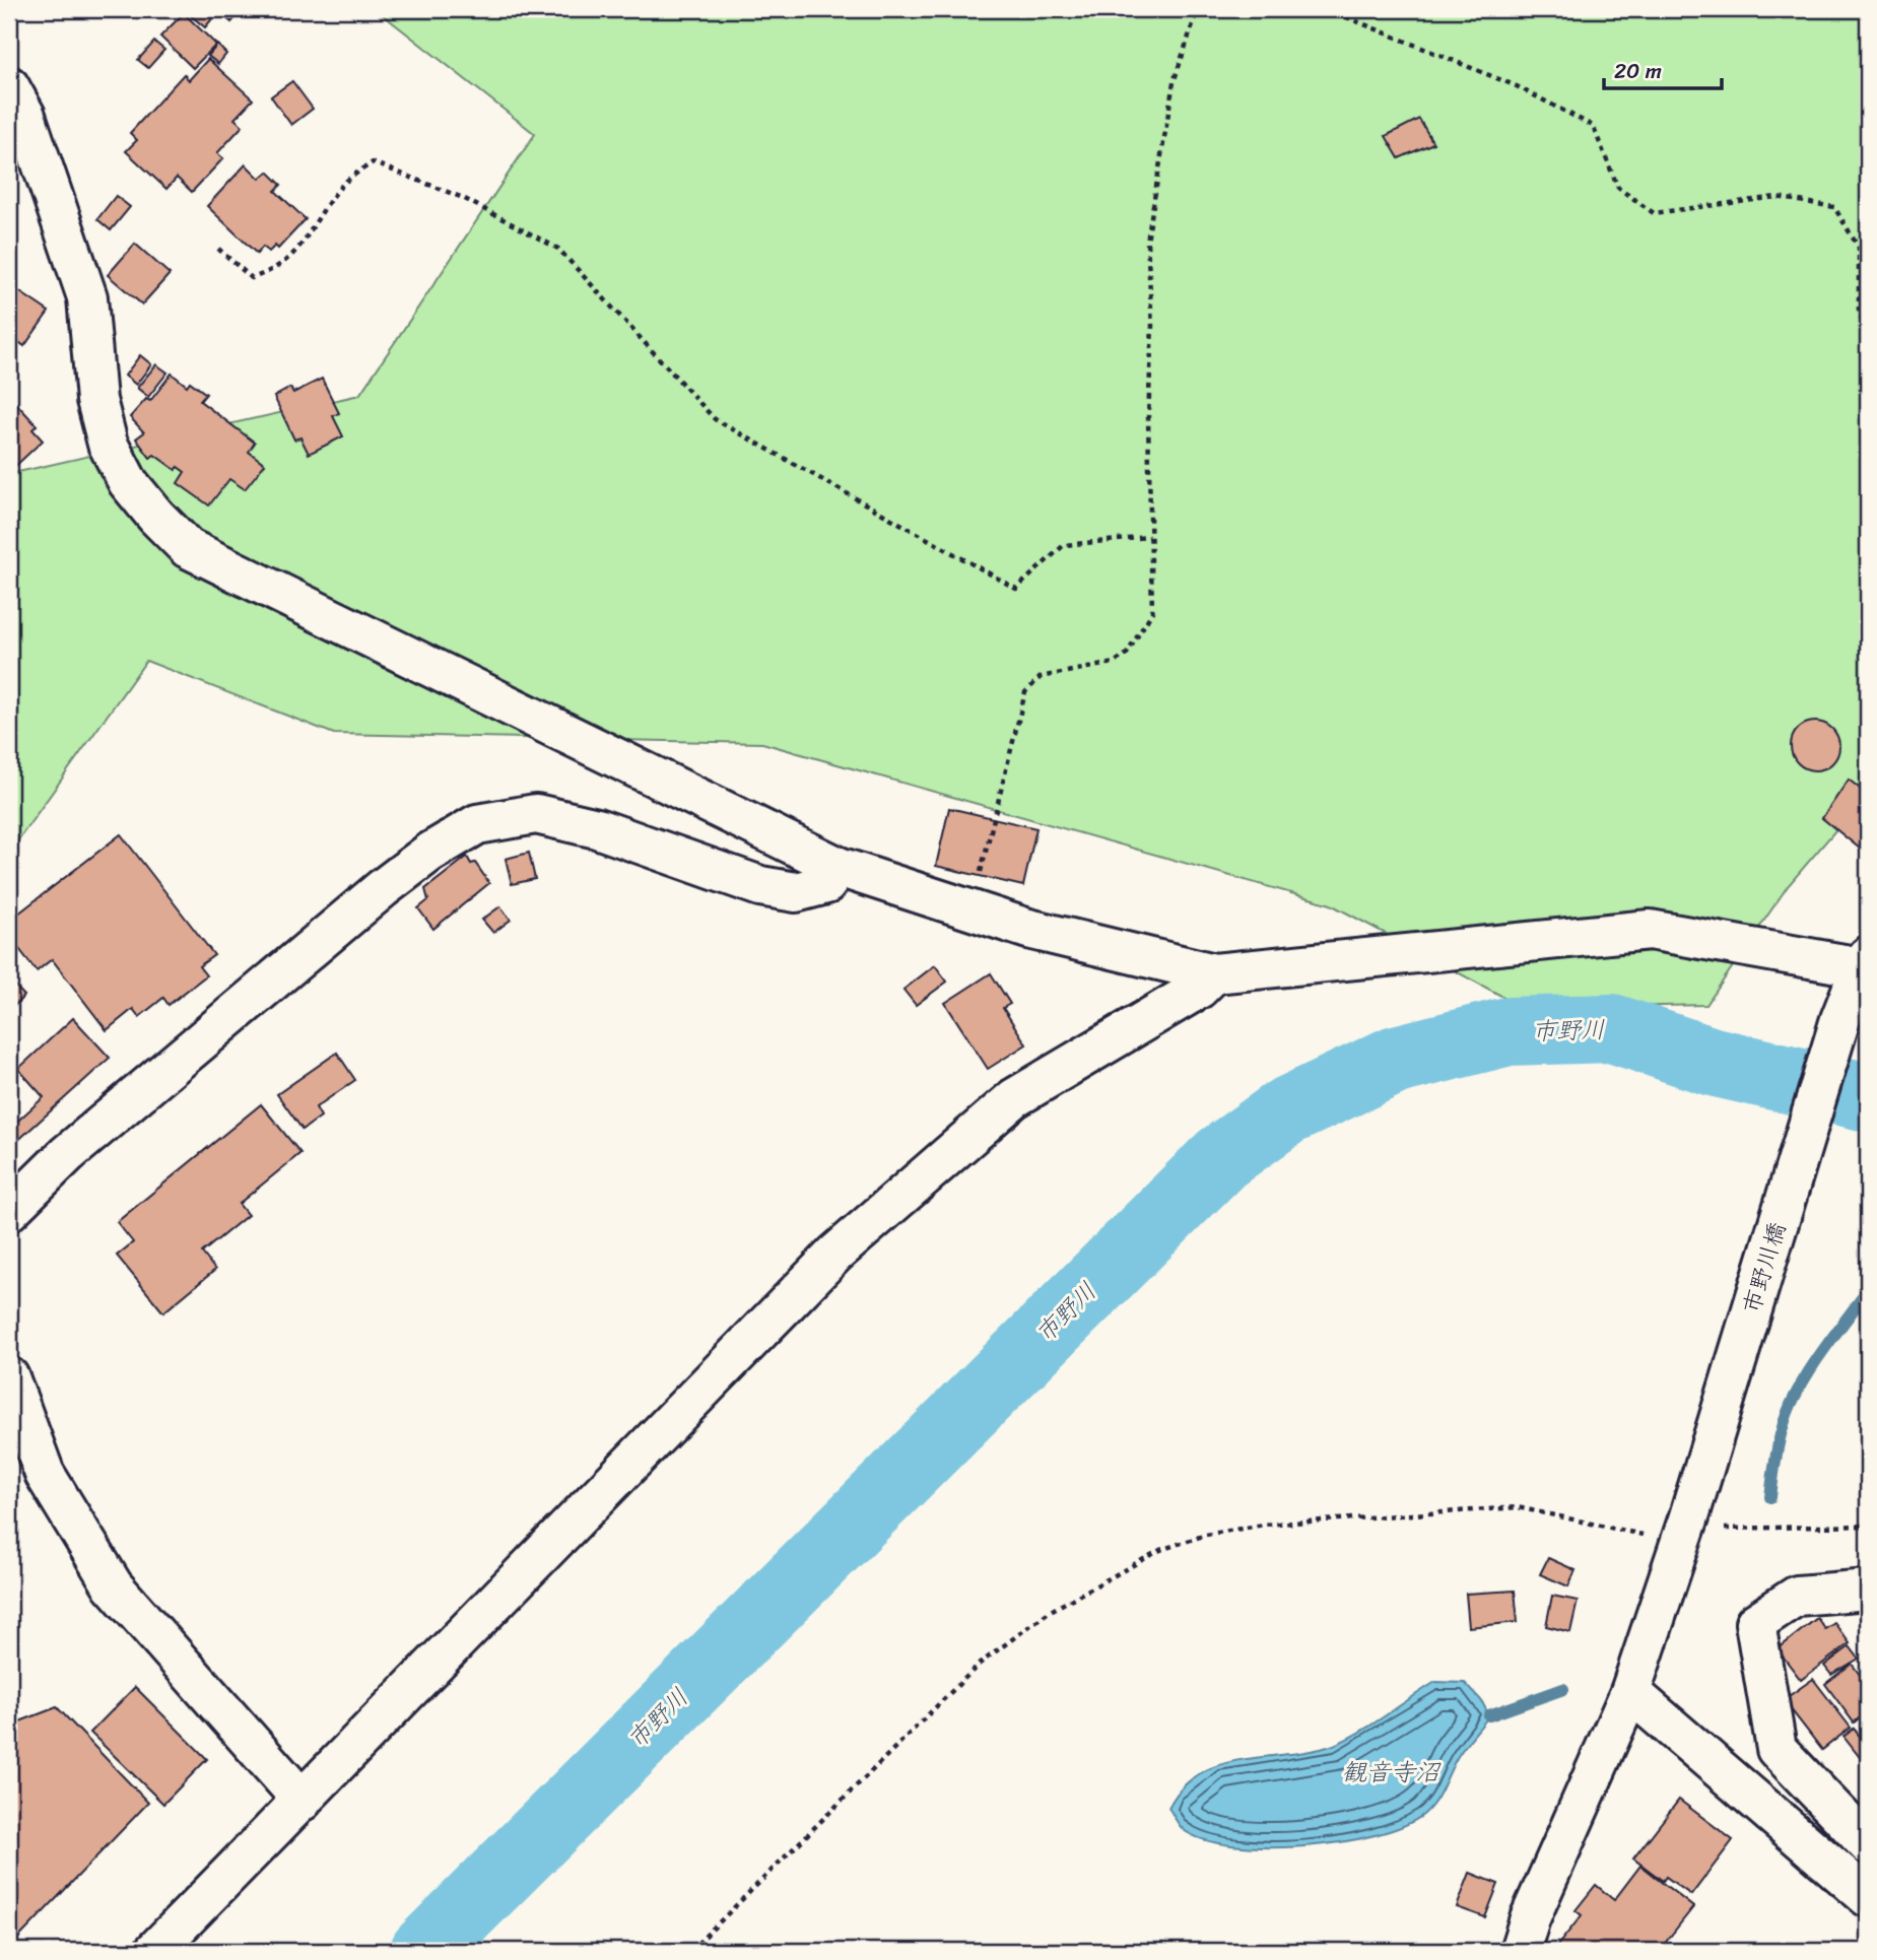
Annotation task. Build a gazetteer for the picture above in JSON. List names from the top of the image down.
{
  "streets": {
    "street": ["市野川橋"]
  },
  "water": ["市野川", "観音寺沼"],
  "scale_bar": "20 m"
}
